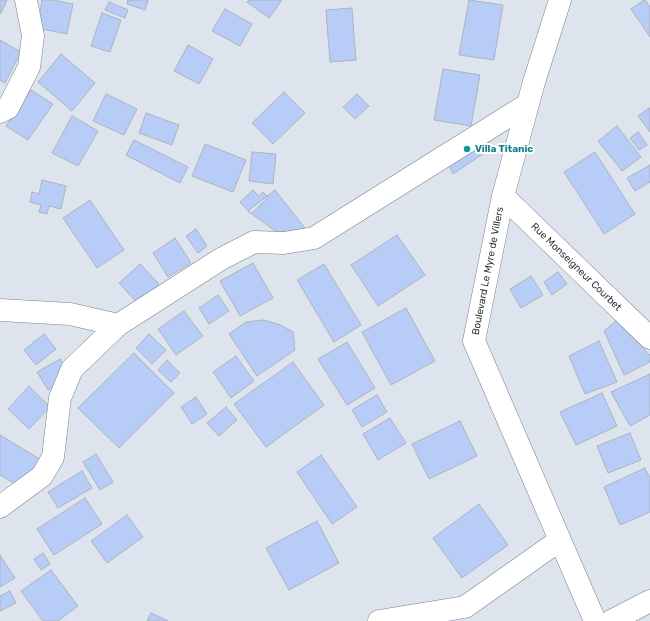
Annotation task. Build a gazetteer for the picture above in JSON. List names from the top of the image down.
{
  "streets": {
    "street": ["Rue Monseigneur Courbet", "Boulevard Le Myre de Villers"]
  },
  "crossings": [
    ["Rue Monseigneur Courbet", "Boulevard Le Myre de Villers"]
  ],
  "places": ["Villa Titanic"]
}
